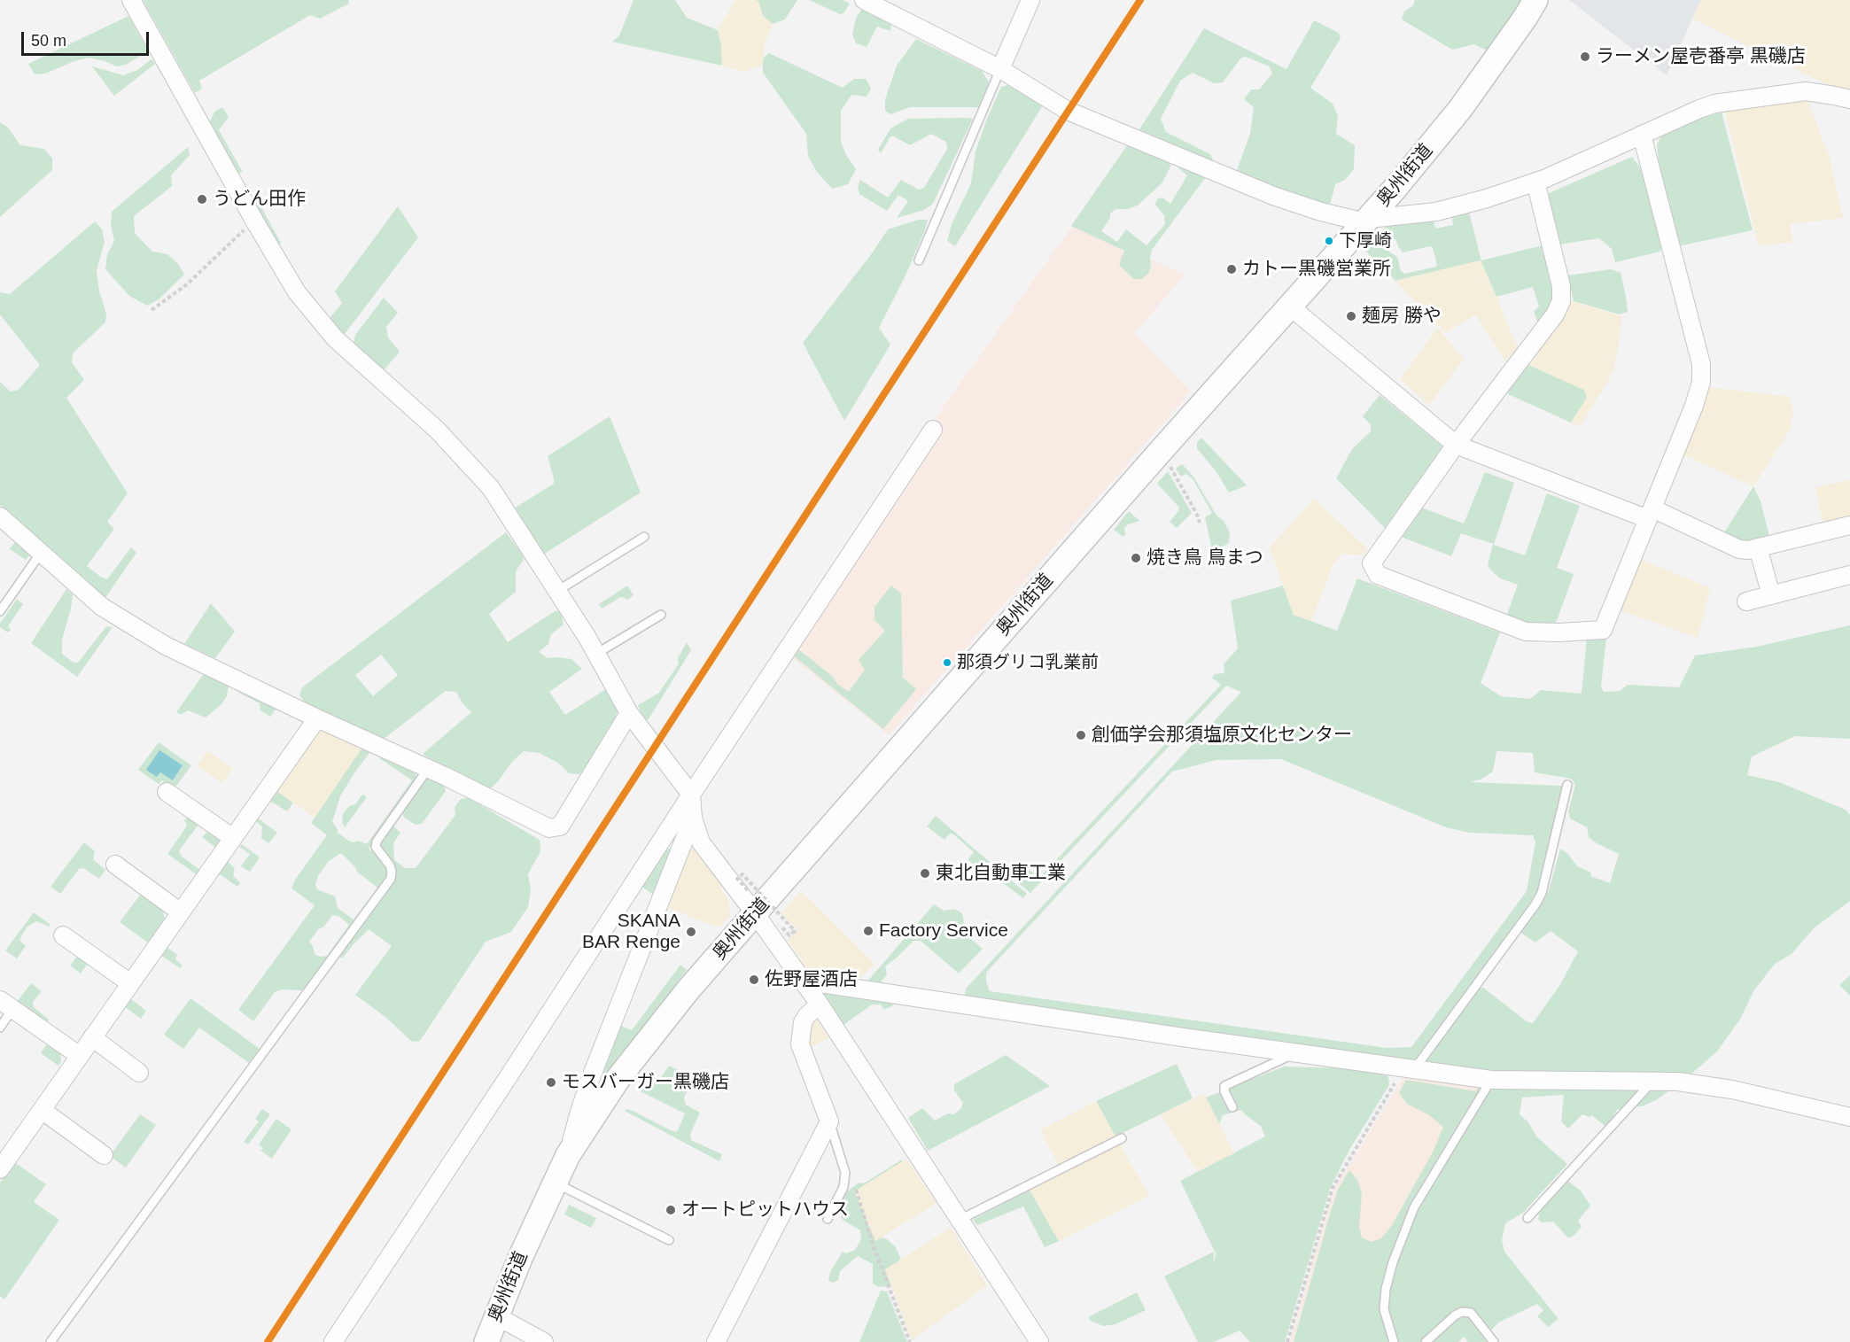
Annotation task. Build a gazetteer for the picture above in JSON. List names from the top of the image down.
{
  "streets": {
    "main road": ["奥州街道"]
  },
  "places": [
    "ラーメン屋壱番亭 黒磯店",
    "うどん田作",
    "下厚崎",
    "カトー黒磯営業所",
    "麺房 勝や",
    "焼き鳥 鳥まつ",
    "那須グリコ乳業前",
    "創価学会那須塩原文化センター",
    "東北自動車工業",
    "Factory Service",
    "SKANA BAR Renge",
    "佐野屋酒店",
    "モスバーガー黒磯店",
    "オートピットハウス"
  ],
  "scale_bar": "50 m"
}
